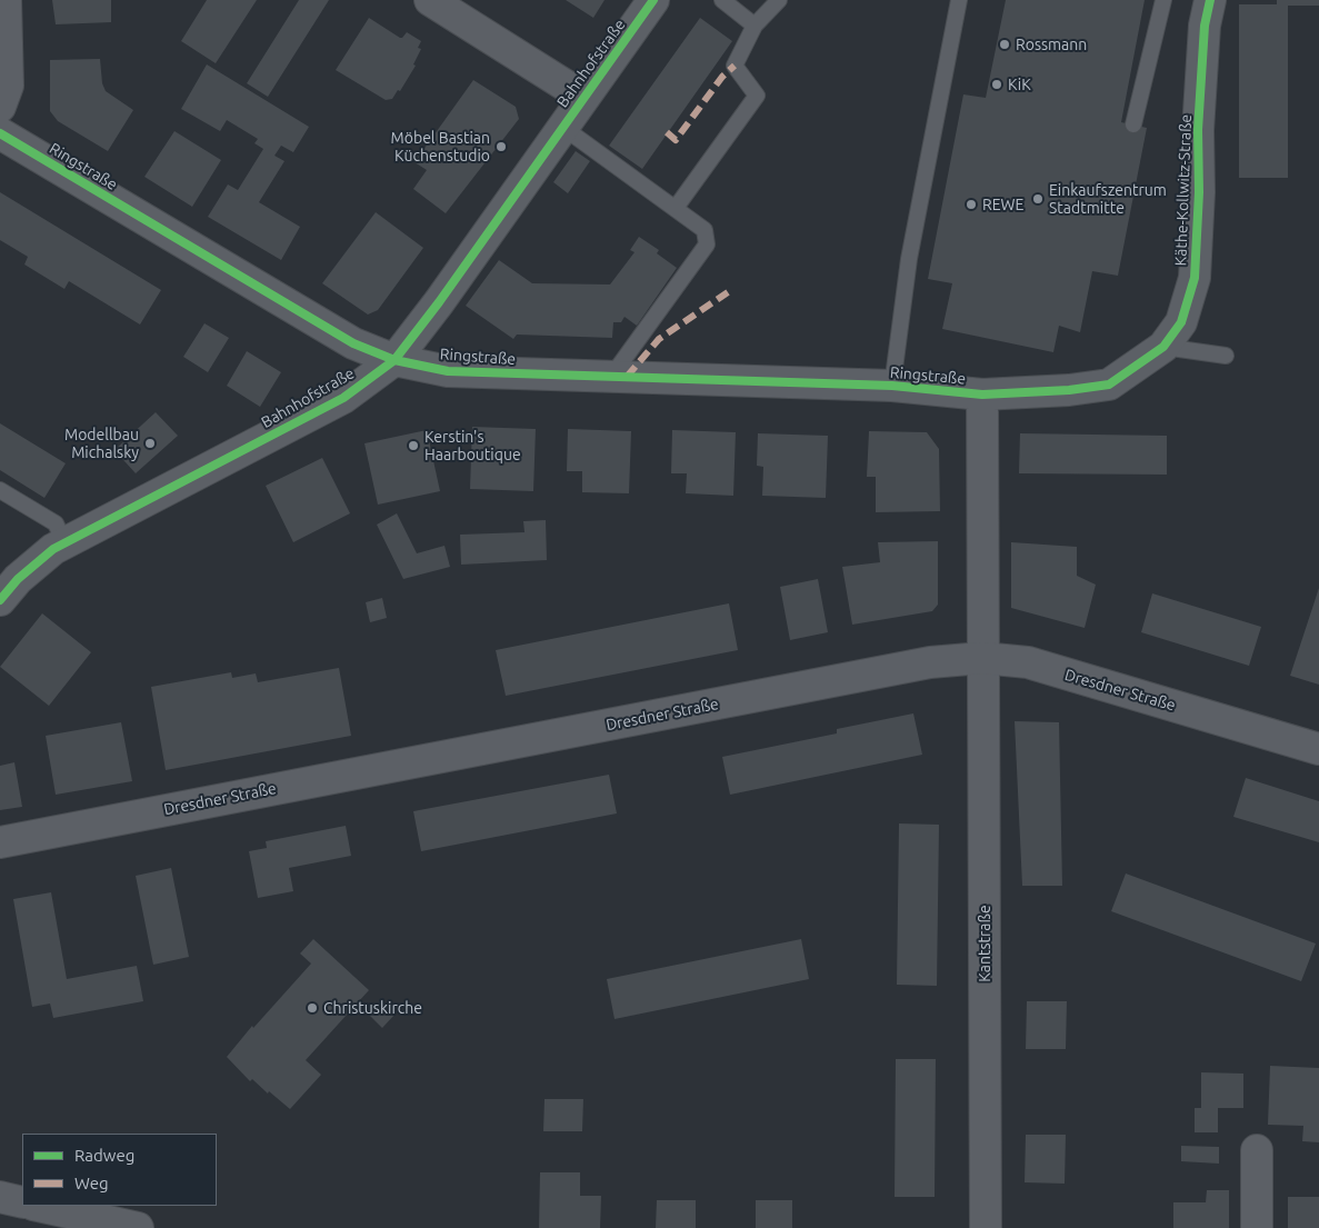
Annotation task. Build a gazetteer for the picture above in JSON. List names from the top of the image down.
{
  "streets": {
    "street": [
      "Bahnhofstraße",
      "Ringstraße",
      "Käthe-Kollwitz-Straße",
      "Dresdner Straße",
      "Kantstraße"
    ]
  },
  "crossings": [
    ["Bahnhofstraße", "Ringstraße"],
    ["Ringstraße", "Käthe-Kollwitz-Straße"],
    ["Ringstraße", "Dresdner Straße"],
    ["Ringstraße", "Kantstraße"],
    ["Dresdner Straße", "Kantstraße"]
  ],
  "places": [
    "Rossmann",
    "KiK",
    "Möbel Bastian Küchenstudio",
    "Einkaufszentrum Stadtmitte",
    "REWE",
    "Modellbau Michalsky",
    "Kerstin's Haarboutique",
    "Christuskirche"
  ],
  "legend": ["Radweg", "Weg"]
}
